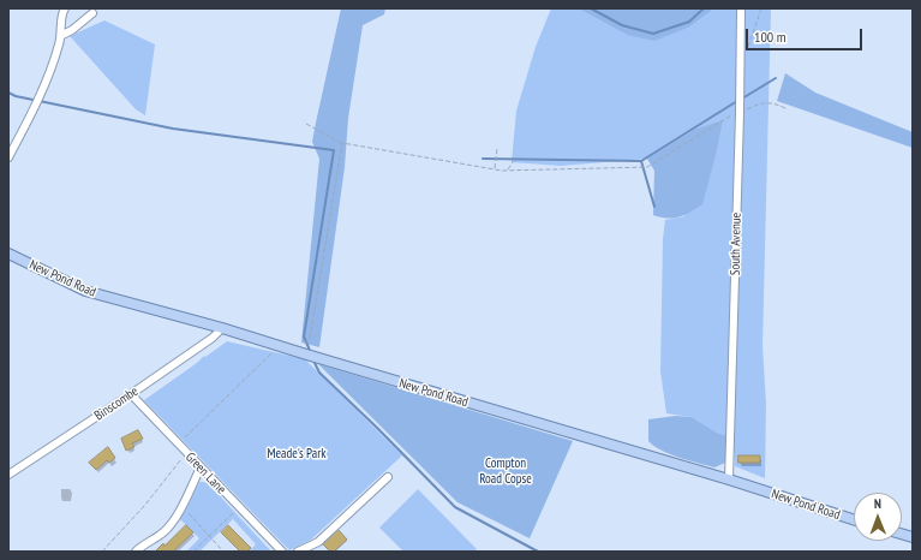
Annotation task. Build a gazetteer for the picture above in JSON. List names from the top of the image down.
{
  "streets": {
    "main road": ["New Pond Road"],
    "street": ["South Avenue", "Binscombe", "Green Lane"]
  },
  "crossings": [
    ["South Avenue", "New Pond Road"],
    ["New Pond Road", "Binscombe"],
    ["Binscombe", "Green Lane"]
  ],
  "parks": ["Meade's Park", "Compton Road Copse"],
  "scale_bar": "100 m",
  "north": "top"
}
